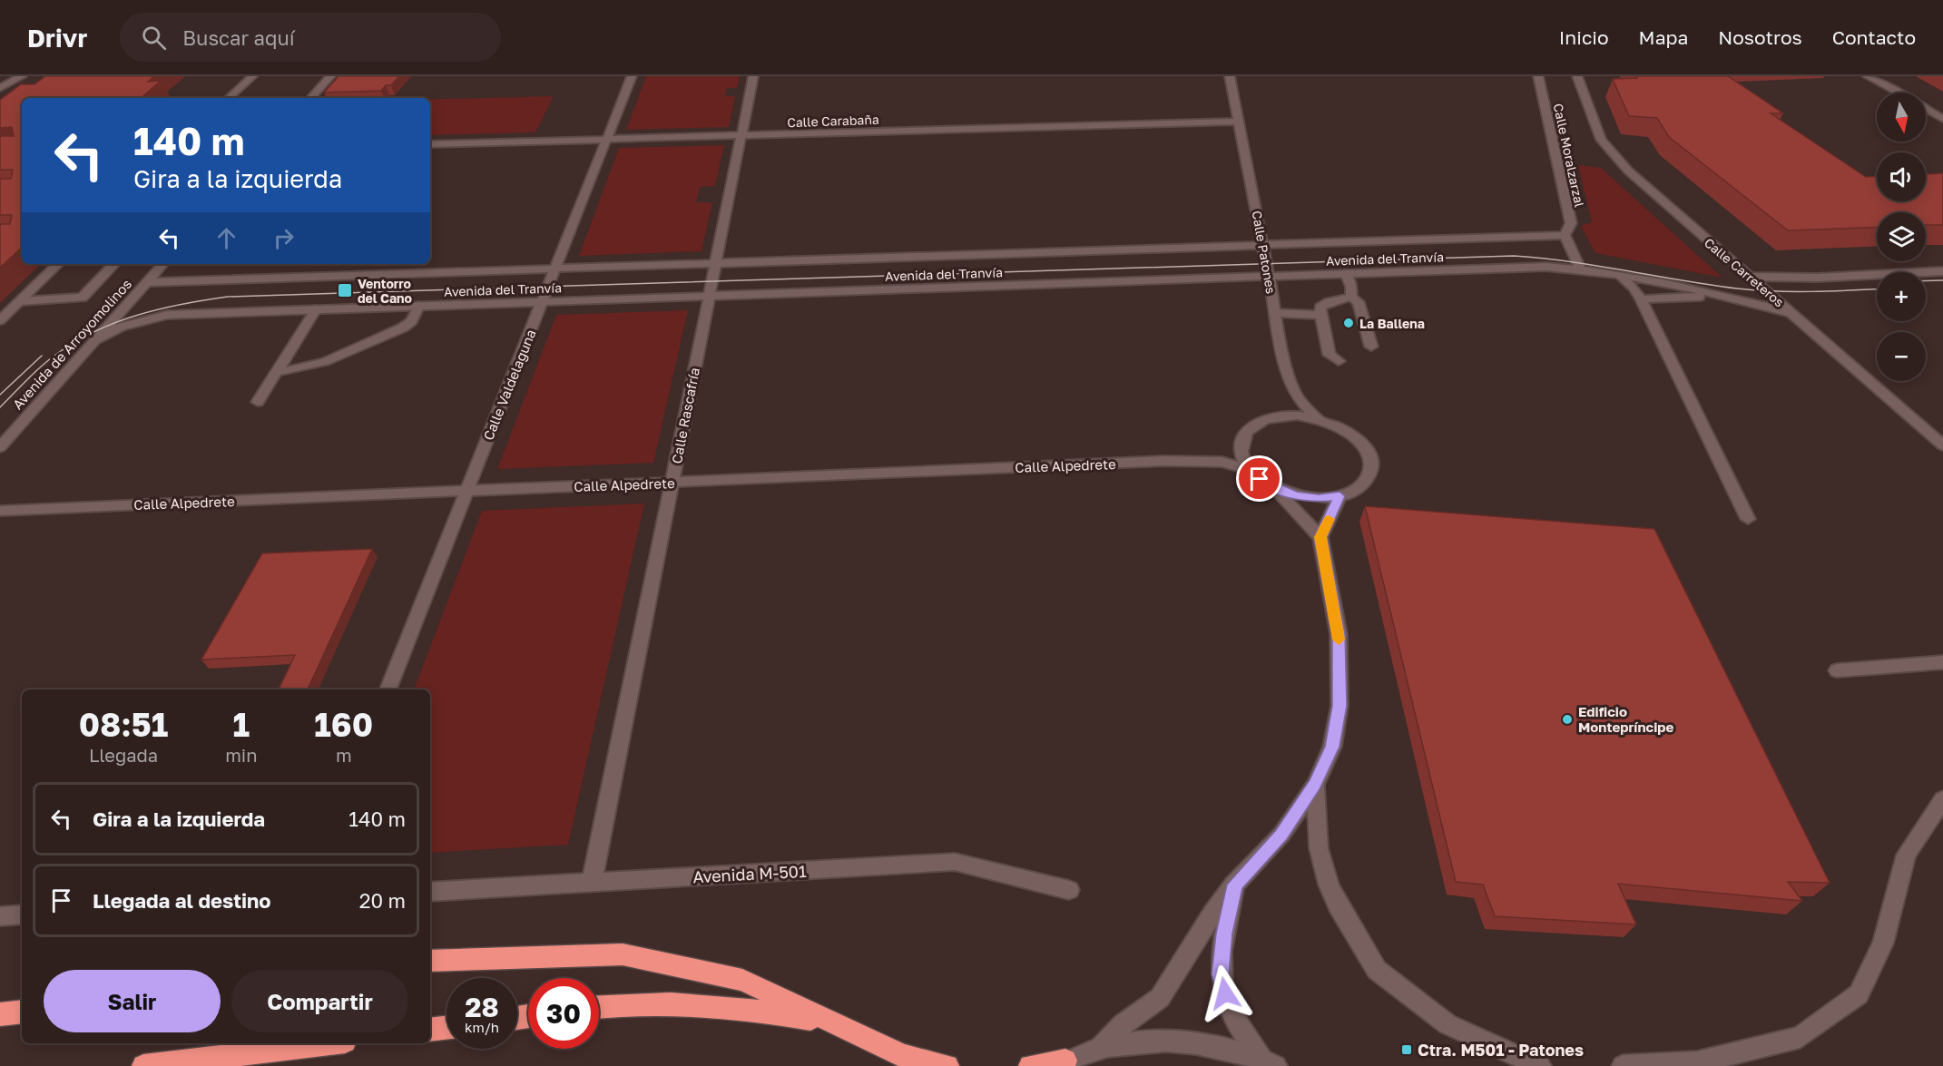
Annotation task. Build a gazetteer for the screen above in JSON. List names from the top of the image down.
{
  "streets": {
    "street": [
      "Calle Carabaña",
      "Calle Moralzarzal",
      "Calle Patones",
      "Avenida del Tranvía",
      "Calle Carreteros",
      "Avenida de Arroyomolinos",
      "Calle Valdelaguna",
      "Calle Rascafría",
      "Calle Alpedrete",
      "Avenida M-501"
    ]
  },
  "crossings": [
    ["Calle Carabaña", "Calle Patones"],
    ["Calle Carabaña", "Calle Valdelaguna"],
    ["Calle Carabaña", "Calle Rascafría"],
    ["Calle Moralzarzal", "Avenida del Tranvía"],
    ["Calle Patones", "Avenida del Tranvía"],
    ["Calle Patones", "Calle Alpedrete"],
    ["Avenida del Tranvía", "Calle Carreteros"],
    ["Avenida del Tranvía", "Avenida de Arroyomolinos"],
    ["Avenida del Tranvía", "Calle Valdelaguna"],
    ["Avenida del Tranvía", "Calle Rascafría"],
    ["Calle Valdelaguna", "Calle Alpedrete"],
    ["Calle Rascafría", "Calle Alpedrete"],
    ["Calle Rascafría", "Avenida M-501"]
  ],
  "places": {
    "transit": ["Ventorro del Cano", "Ctra. M501 - Patones"],
    "other": ["La Ballena", "Edificio Montepríncipe"]
  },
  "north": "bottom",
  "page": {
    "header": "Drivr",
    "search": "Buscar aquí",
    "nav": [
      "Inicio",
      "Mapa",
      "Nosotros",
      "Contacto"
    ],
    "map_buttons": ["+", "−"],
    "turn": ["140 m", "Gira a la izquierda"],
    "eta": [
      "08:51",
      "Llegada",
      "1",
      "min",
      "160",
      "m"
    ],
    "list": [
      {
        "name": "Gira a la izquierda",
        "value": "140 m"
      },
      {
        "name": "Llegada al destino",
        "value": "20 m"
      }
    ],
    "buttons": ["Salir", "Compartir"],
    "speed": "28 km/h",
    "limit": "30"
  }
}
